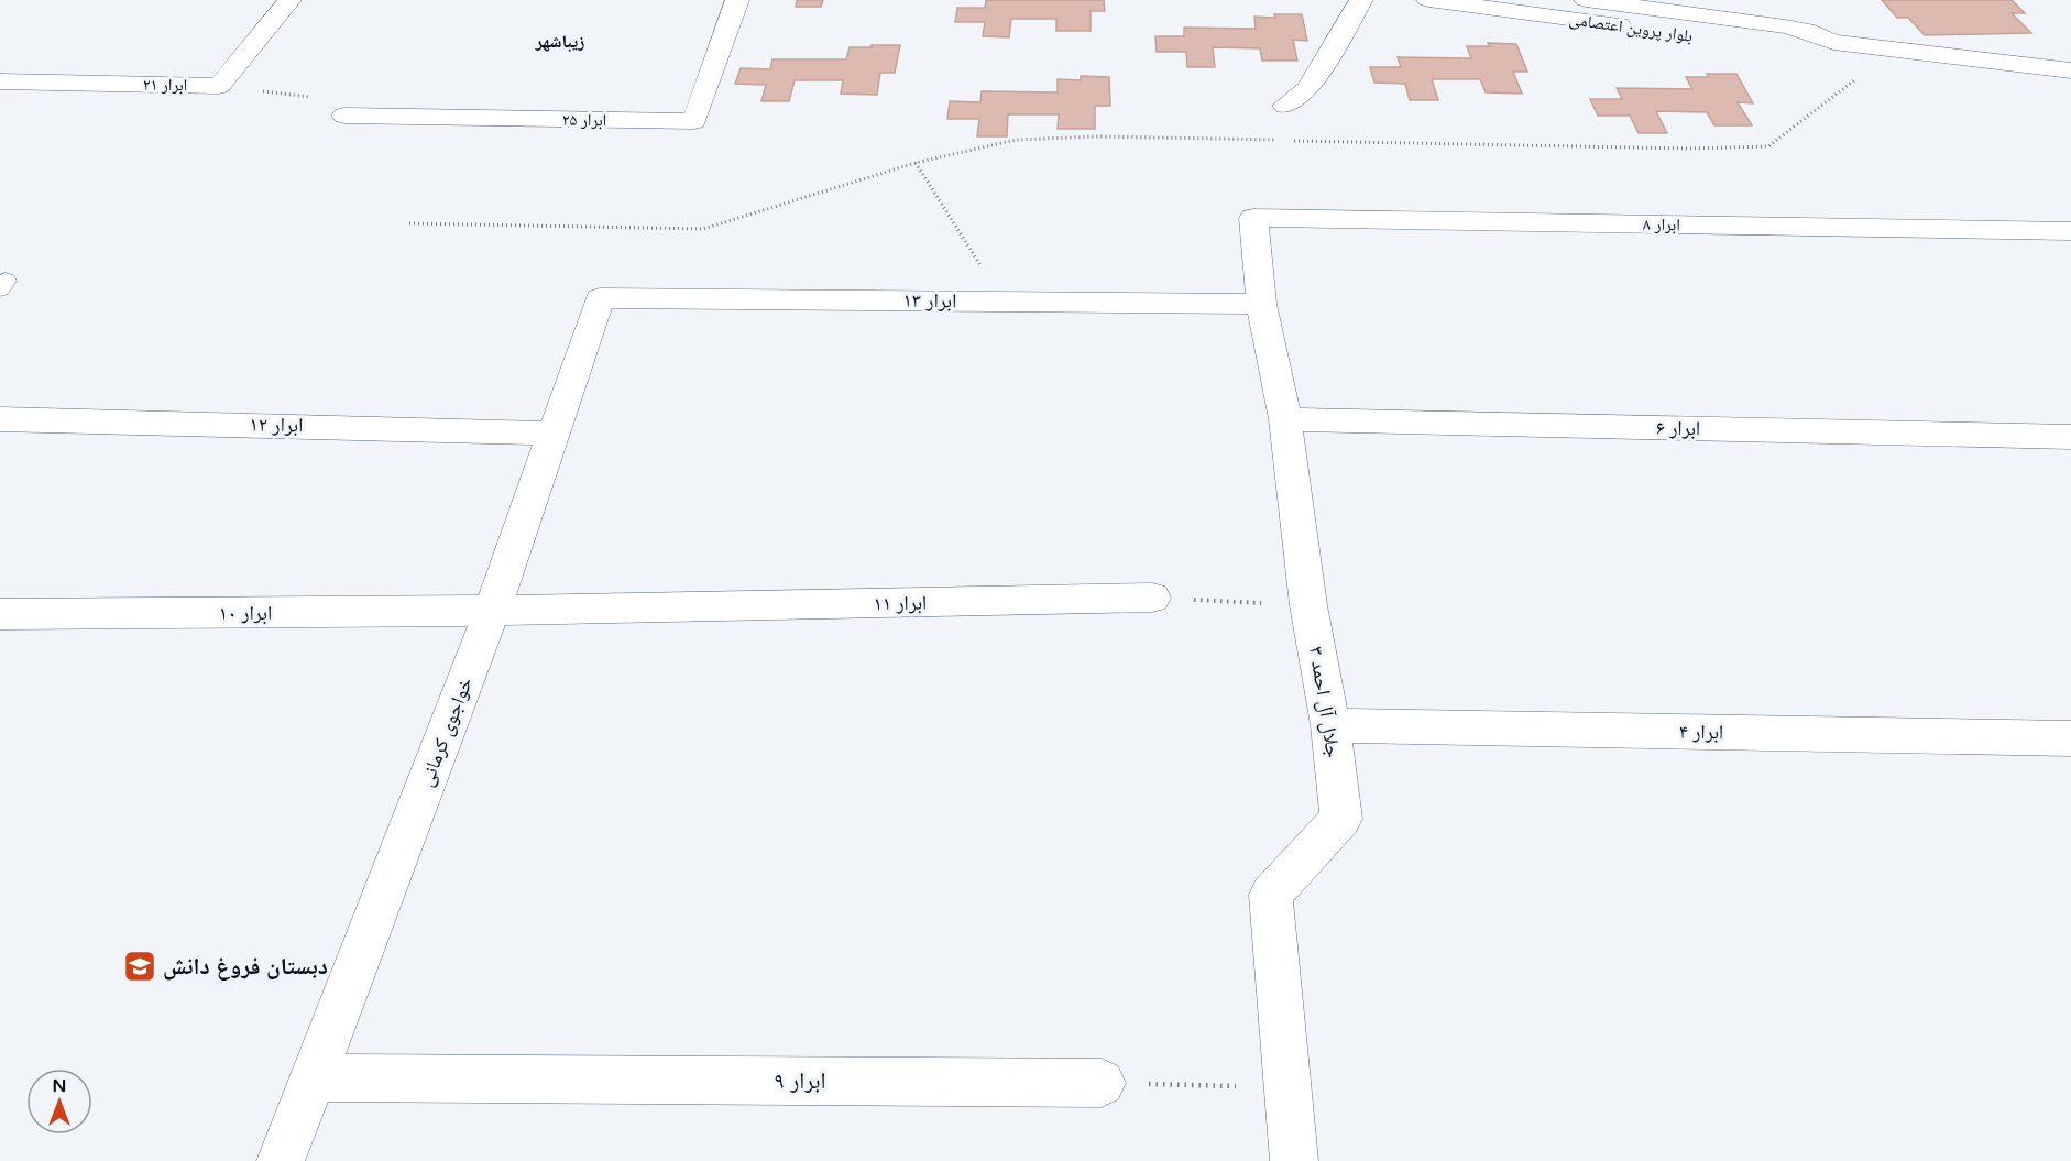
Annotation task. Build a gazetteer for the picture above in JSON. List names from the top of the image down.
{
  "streets": {
    "street": [
      "بلوار پروین اعتصامی",
      "ابرار ۲۱",
      "ابرار ۲۵",
      "ابرار ۸",
      "ابرار ۱۳",
      "ابرار ۱۲",
      "ابرار ۶",
      "ابرار ۱۱",
      "ابرار ۱۰",
      "جلال آل احمد ۳",
      "خواجوی کرمانی",
      "ابرار ۴",
      "ابرار ۹"
    ]
  },
  "crossings": [
    ["ابرار ۸", "جلال آل احمد ۳"],
    ["ابرار ۱۳", "جلال آل احمد ۳"],
    ["ابرار ۱۳", "خواجوی کرمانی"],
    ["ابرار ۱۲", "خواجوی کرمانی"],
    ["ابرار ۶", "جلال آل احمد ۳"],
    ["ابرار ۱۱", "ابرار ۱۰"],
    ["ابرار ۱۱", "خواجوی کرمانی"],
    ["ابرار ۱۰", "خواجوی کرمانی"],
    ["جلال آل احمد ۳", "ابرار ۴"],
    ["خواجوی کرمانی", "ابرار ۹"]
  ],
  "districts": ["زیباشهر"],
  "places": {
    "school or university": ["دبستان فروغ دانش"]
  },
  "north": "top"
}
